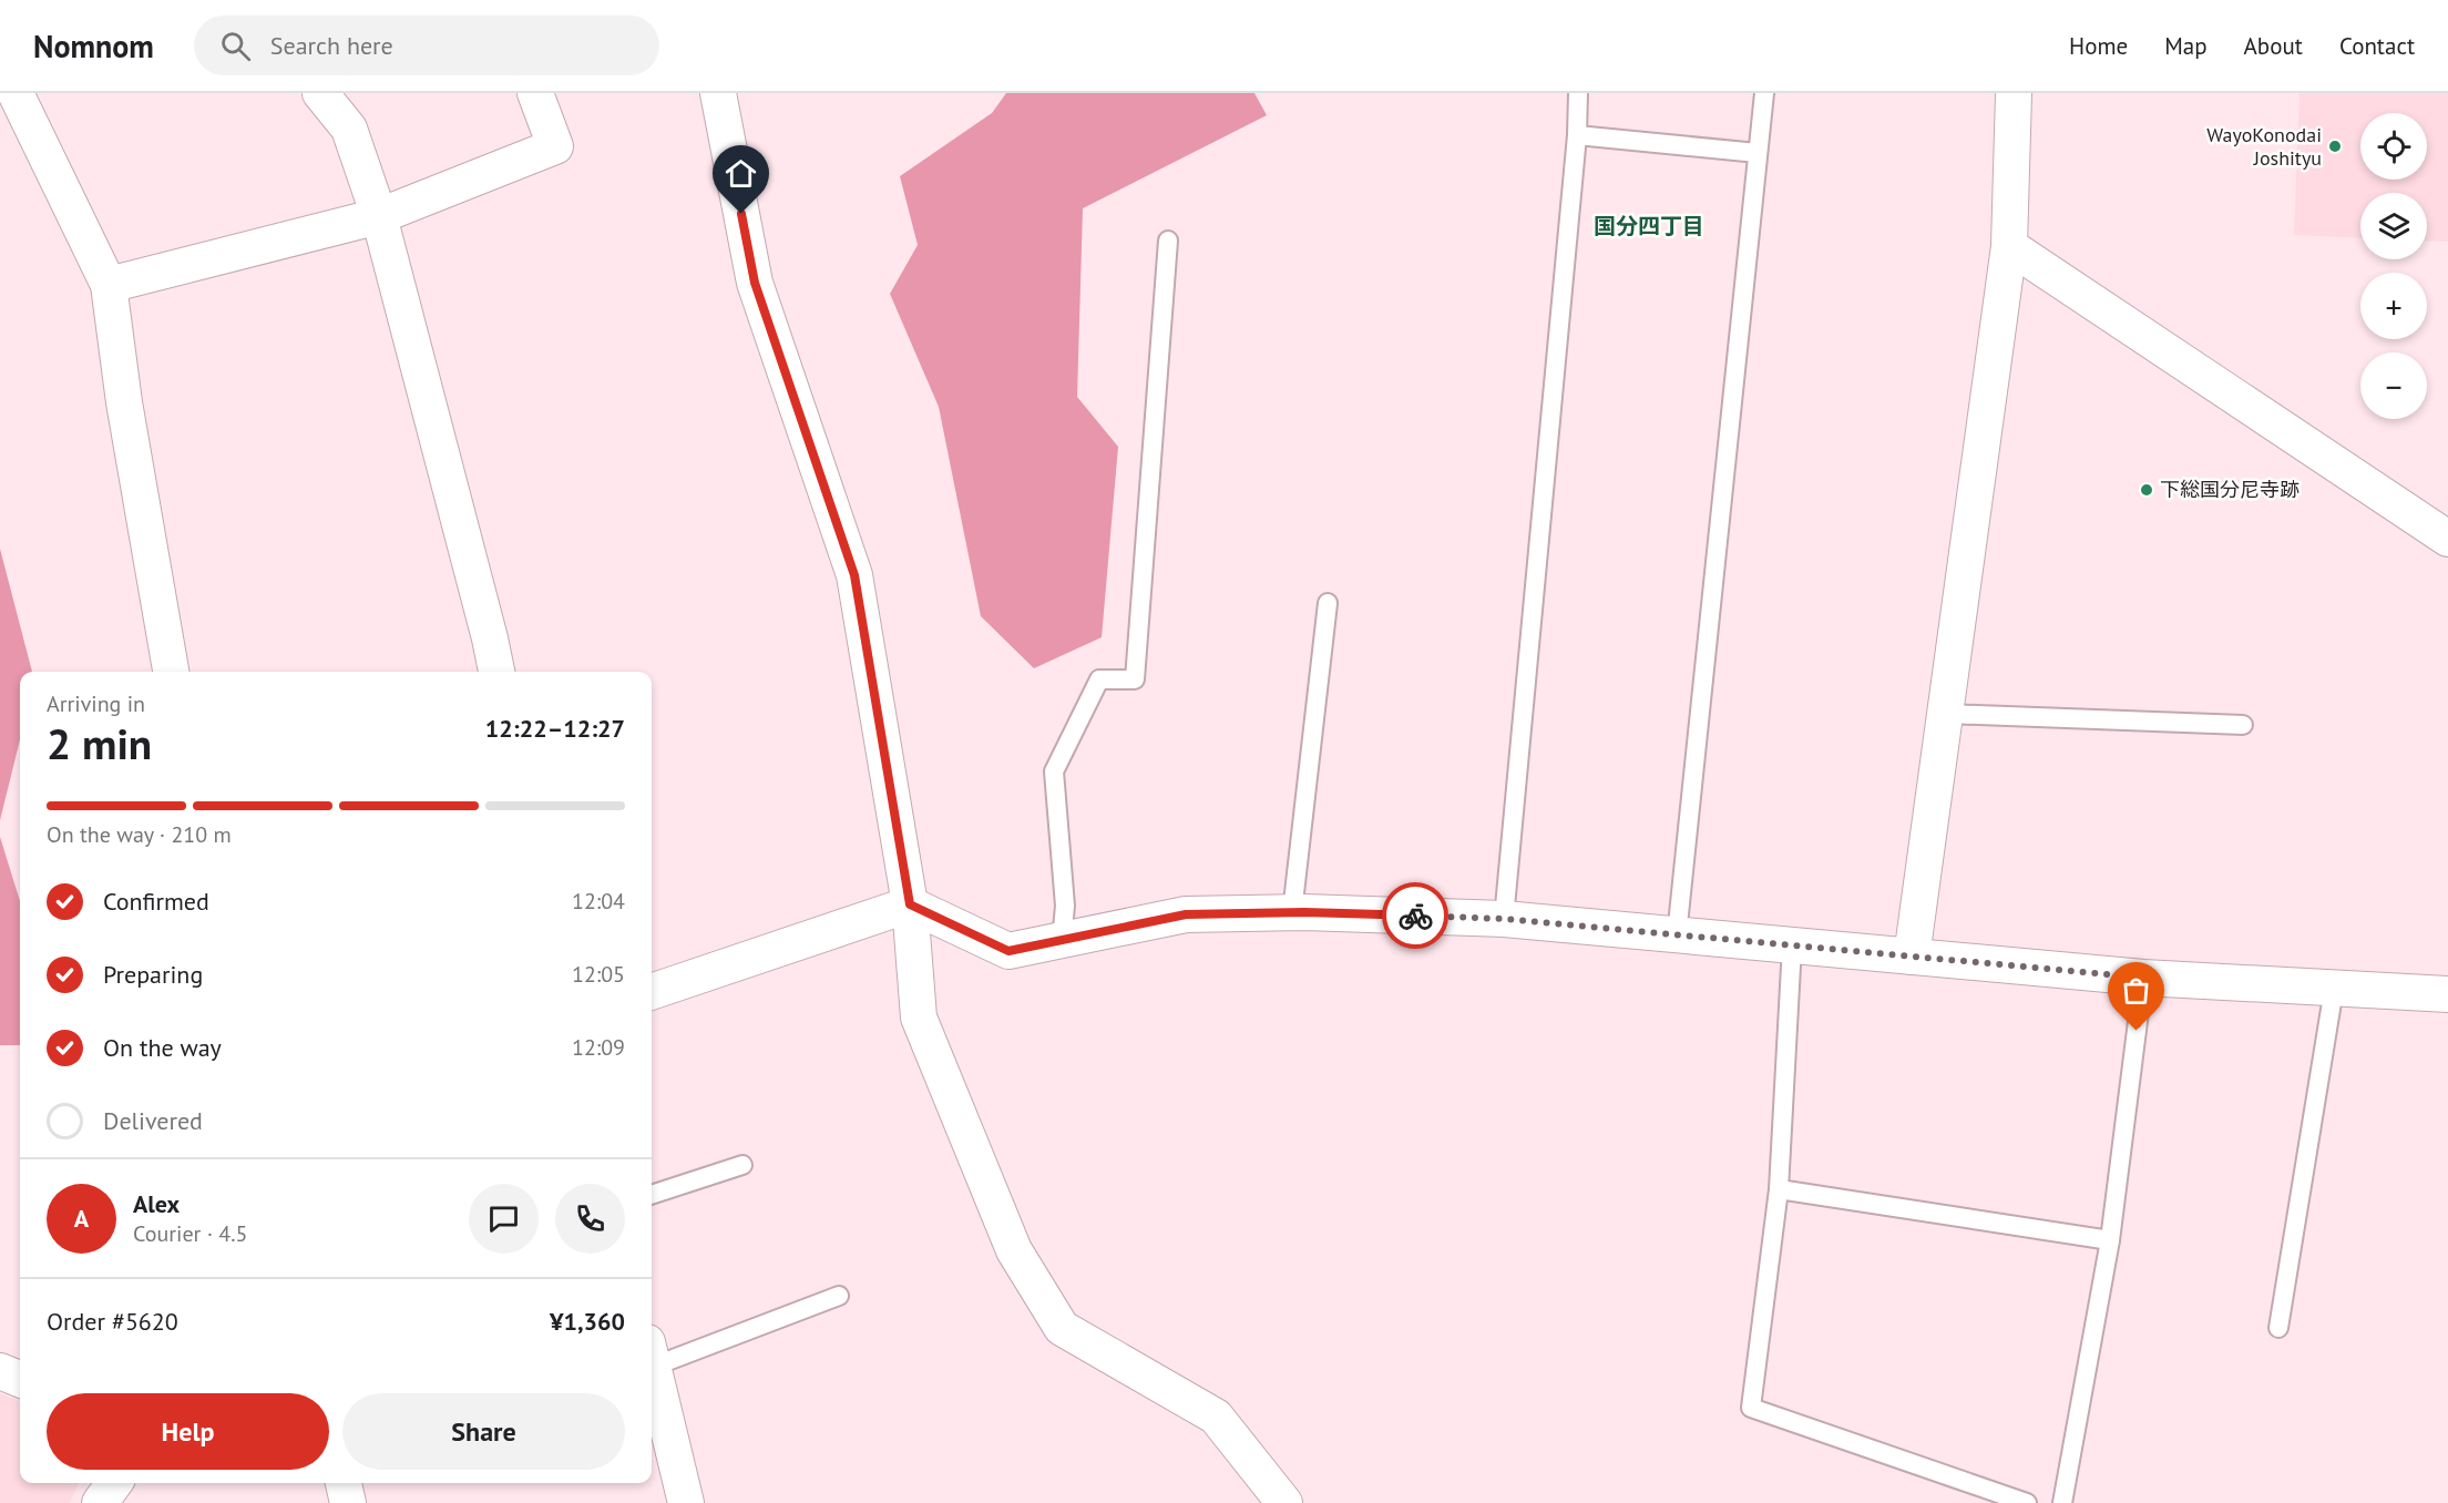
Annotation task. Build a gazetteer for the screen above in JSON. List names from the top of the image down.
{
  "districts": ["国分四丁目"],
  "places": ["WayoKonodai Joshityu", "下総国分尼寺跡"],
  "page": {
    "header": "Nomnom",
    "search": "Search here",
    "nav": [
      "Home",
      "Map",
      "About",
      "Contact"
    ],
    "map_buttons": ["+", "−"],
    "heading": ["2 min", "Arriving in", "12:22–12:27"],
    "panel": [
      "Alex",
      "Courier · 4.5",
      "Order #5620",
      "¥1,360"
    ],
    "bar": "On the way · 210 m",
    "list": [
      ["Confirmed", "12:04"],
      ["Preparing", "12:05"],
      ["On the way", "12:09"],
      "Delivered"
    ],
    "round": "A",
    "buttons": ["Help", "Share"]
  }
}
